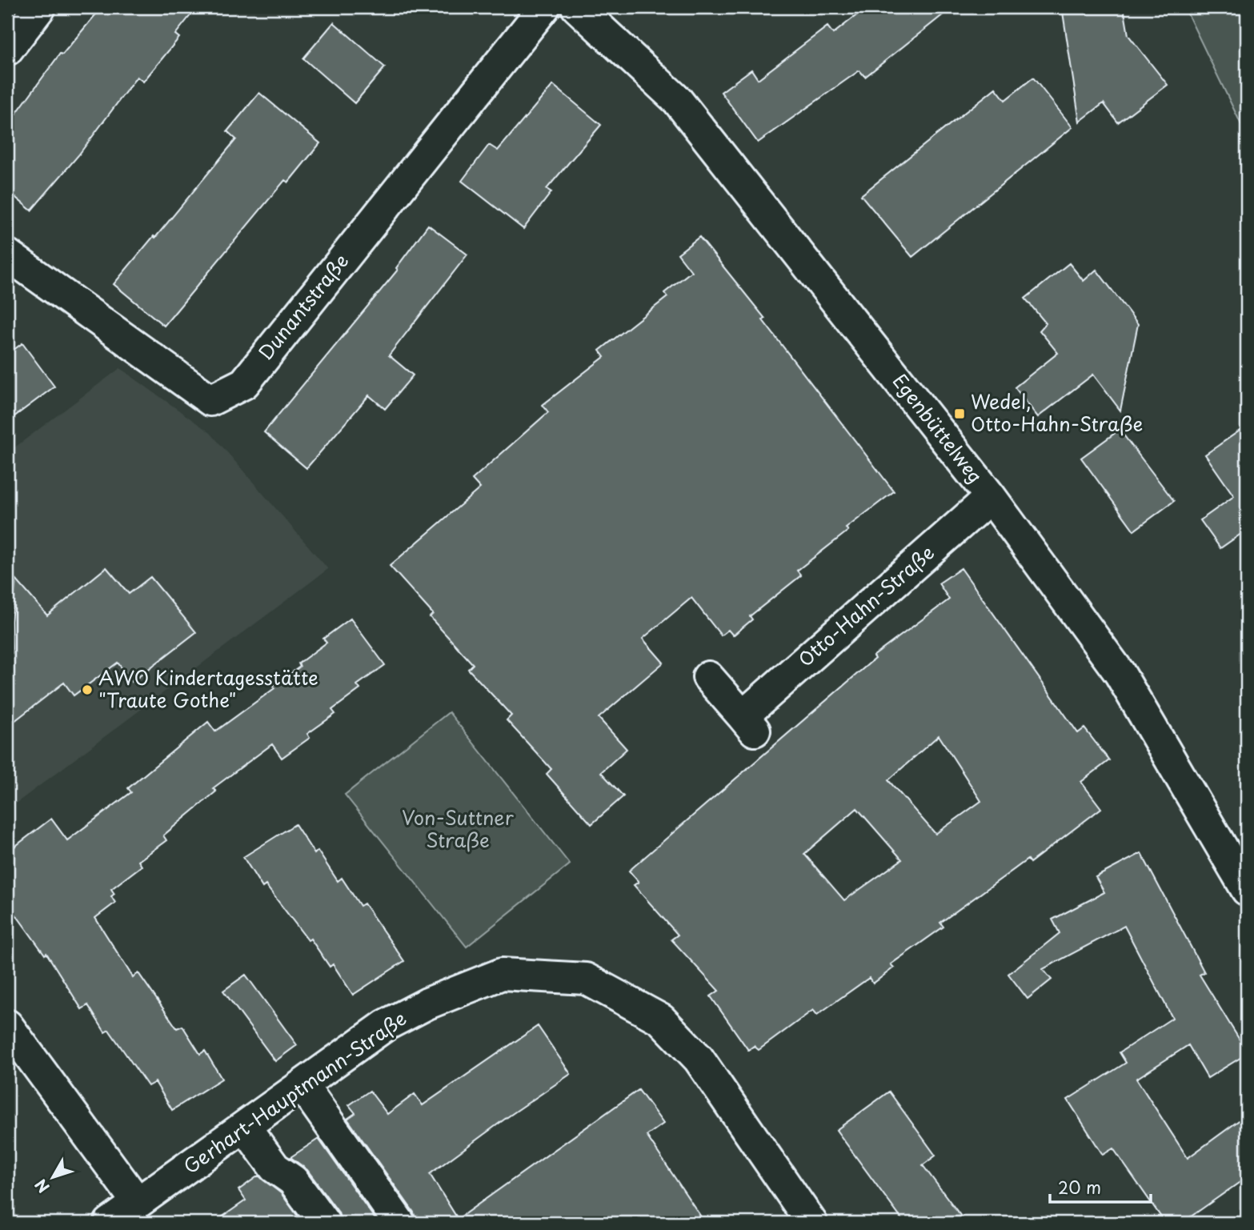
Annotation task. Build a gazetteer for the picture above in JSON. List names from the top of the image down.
{
  "streets": {
    "street": [
      "Dunantstraße",
      "Egenbüttelweg",
      "Otto-Hahn-Straße",
      "Gerhart-Hauptmann-Straße"
    ]
  },
  "crossings": [
    ["Egenbüttelweg", "Otto-Hahn-Straße"]
  ],
  "parks": ["Von-Suttner Straße"],
  "places": {
    "transit": ["Wedel, Otto-Hahn-Straße"],
    "other": ["AWO Kindertagesstätte \"Traute Gothe\""]
  },
  "scale_bar": "20 m",
  "north": "bottom left"
}
